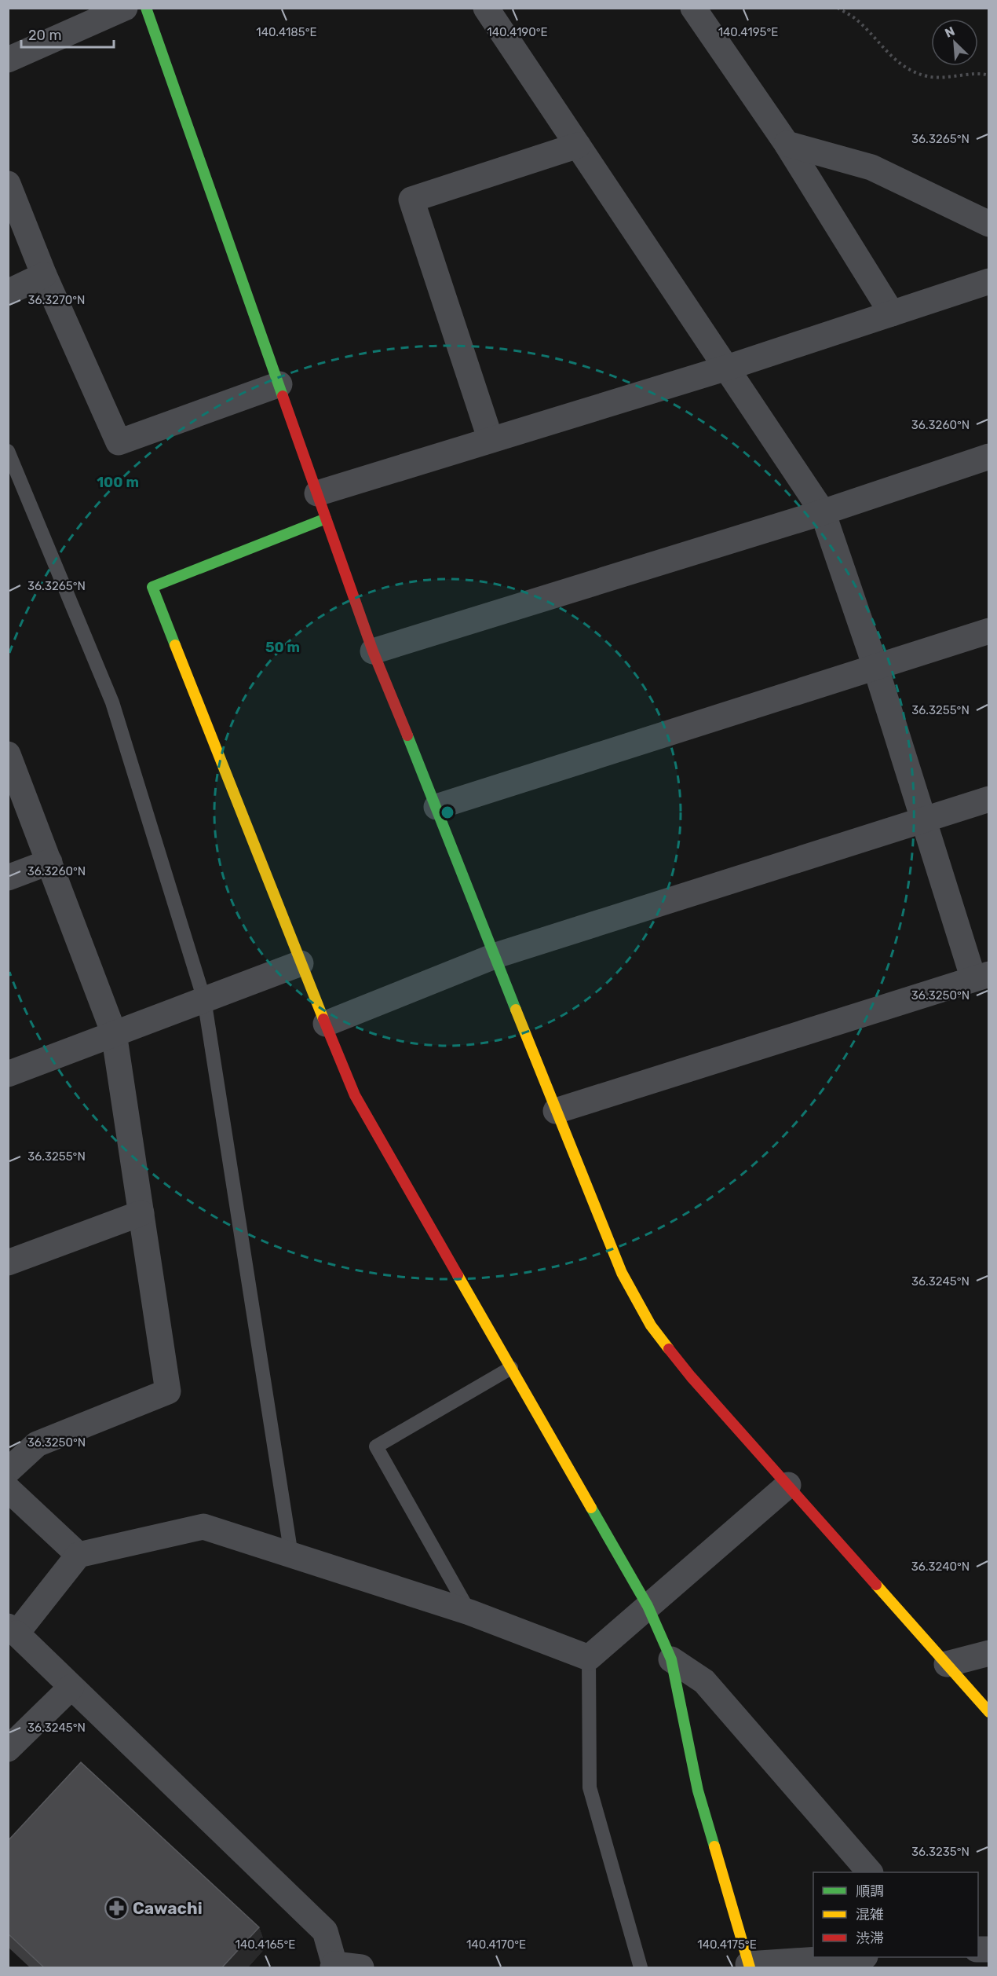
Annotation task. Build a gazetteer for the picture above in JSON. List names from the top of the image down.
{
  "places": {
    "pharmacy": ["Cawachi"]
  },
  "legend": ["順調", "混雑", "渋滞"],
  "scale_bar": "20 m",
  "north": "top left",
  "coordinates": [
    "140.4185°E",
    "140.4190°E",
    "140.4195°E",
    "36.3265°N",
    "36.3270°N",
    "36.3260°N",
    "36.3255°N",
    "36.3250°N",
    "36.3245°N",
    "36.3240°N",
    "36.3235°N",
    "140.4165°E",
    "140.4170°E",
    "140.4175°E"
  ],
  "rings": ["100 m", "50 m"]
}
